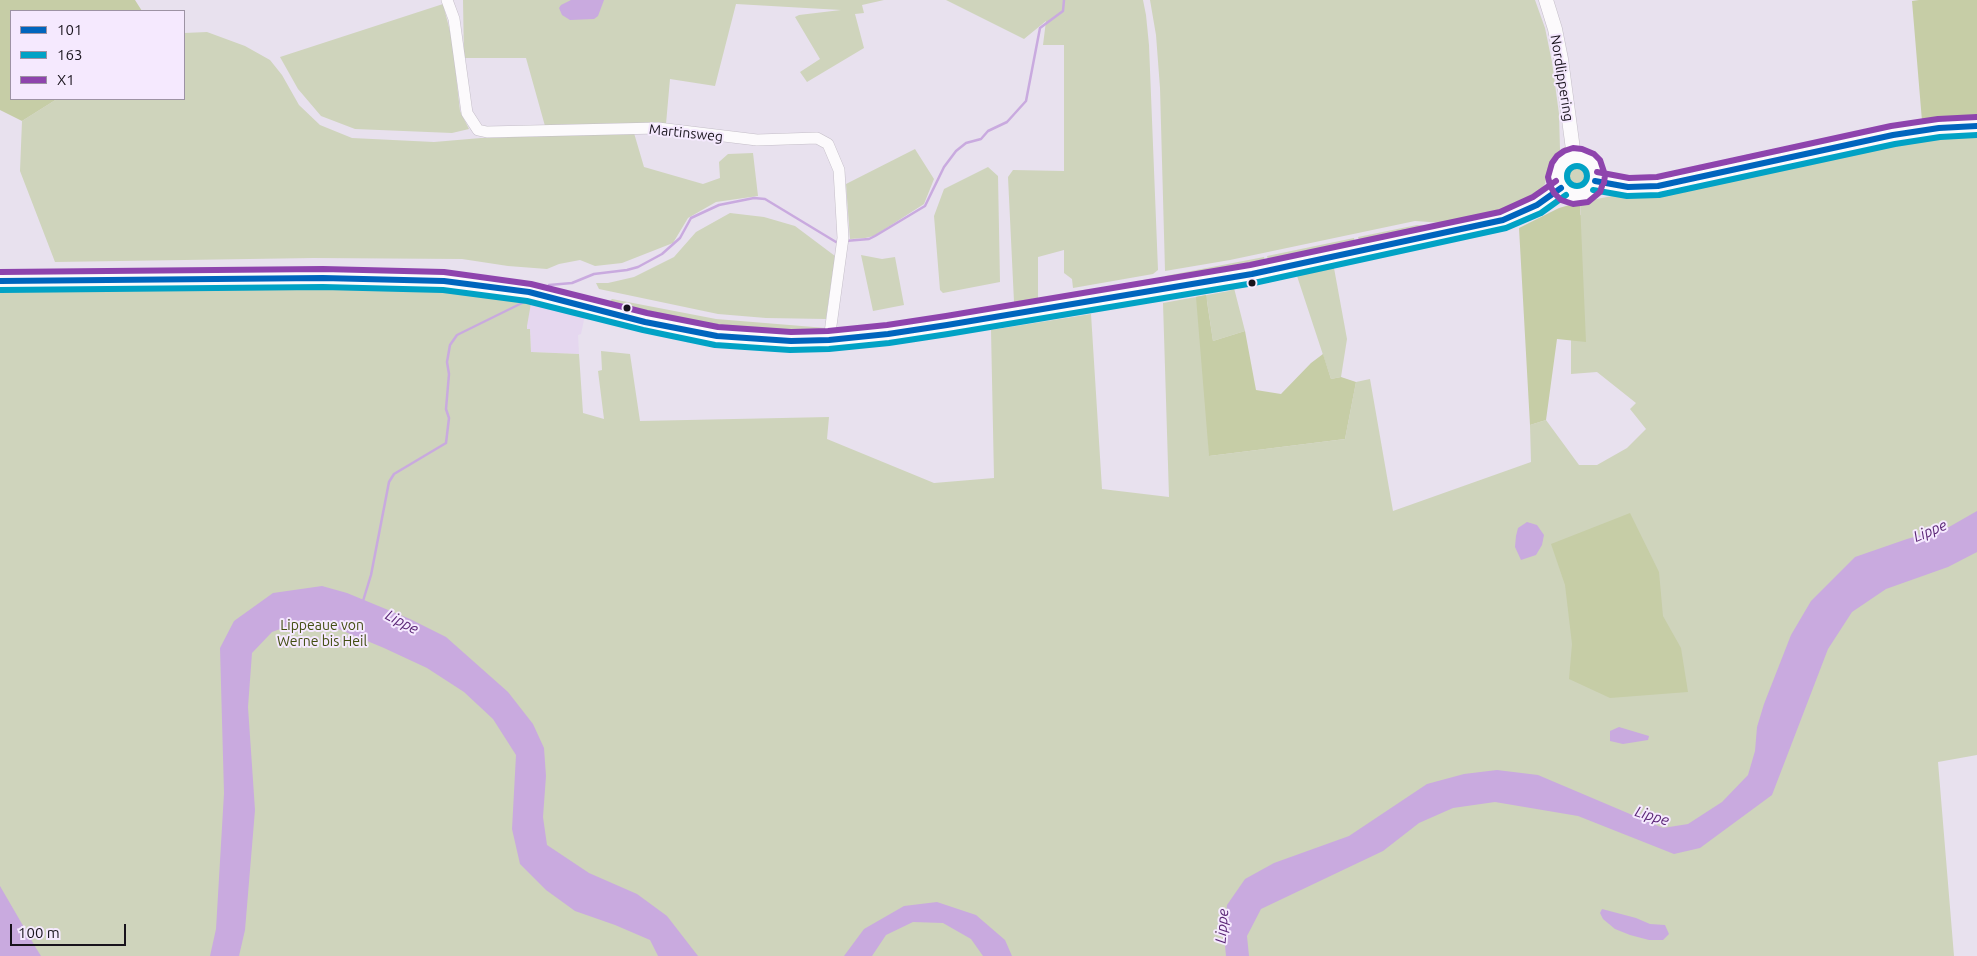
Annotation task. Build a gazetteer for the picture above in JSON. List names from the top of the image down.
{
  "streets": {
    "main road": ["Nordlippering"],
    "street": ["Martinsweg"]
  },
  "water": ["Lippe"],
  "parks": ["Lippeaue von Werne bis Heil"],
  "lines": ["transit line X1", "transit line 101", "transit line 163"],
  "legend": ["101", "163", "X1"],
  "scale_bar": "100 m"
}
